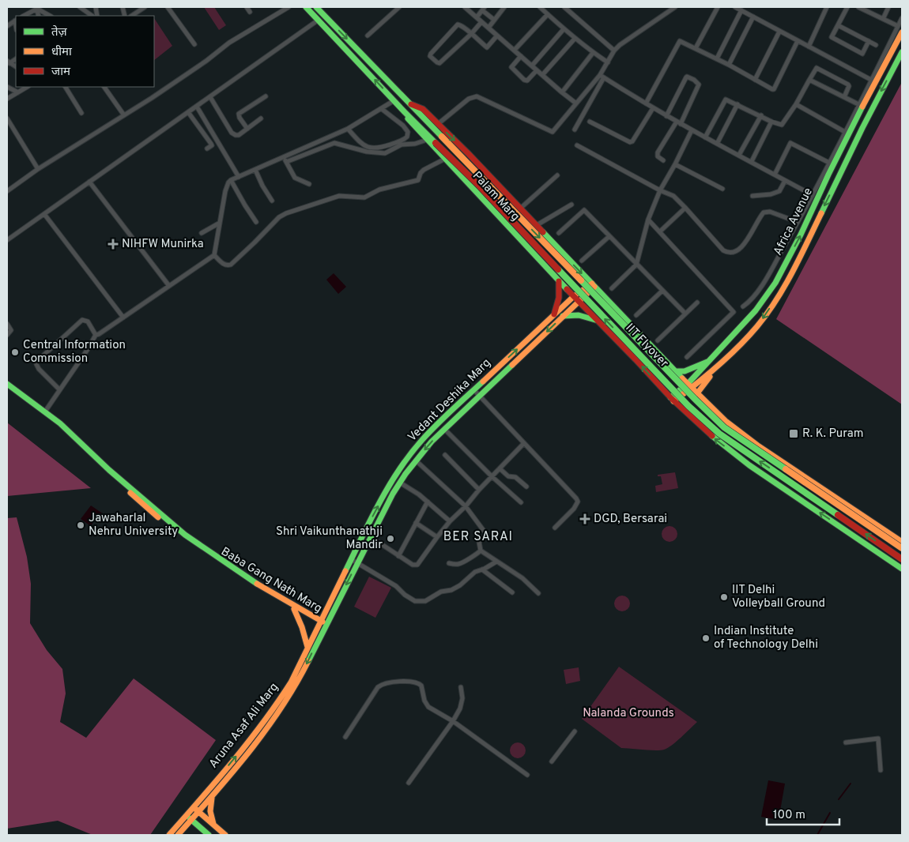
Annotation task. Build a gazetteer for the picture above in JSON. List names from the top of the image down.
{
  "streets": {
    "main road": [
      "Palam Marg",
      "Africa Avenue",
      "IIT Flyover",
      "Vedant Deshika Marg",
      "Baba Gang Nath Marg",
      "Aruna Asaf Ali Marg"
    ]
  },
  "crossings": [
    ["Palam Marg", "Africa Avenue"],
    ["Palam Marg", "IIT Flyover"],
    ["Palam Marg", "Vedant Deshika Marg"],
    ["Vedant Deshika Marg", "Baba Gang Nath Marg"],
    ["Vedant Deshika Marg", "Aruna Asaf Ali Marg"],
    ["Baba Gang Nath Marg", "Aruna Asaf Ali Marg"]
  ],
  "districts": ["BER SARAI"],
  "parks": ["Nalanda Grounds"],
  "places": {
    "health": ["NIHFW Munirka", "DGD, Bersarai"],
    "other": [
      "Central Information Commission",
      "Jawaharlal Nehru University",
      "Shri Vaikunthanathji Mandir",
      "IIT Delhi Volleyball Ground",
      "Indian Institute of Technology Delhi"
    ],
    "transit": ["R. K. Puram"]
  },
  "legend": ["तेज़", "धीमा", "जाम"],
  "scale_bar": "100 m"
}
